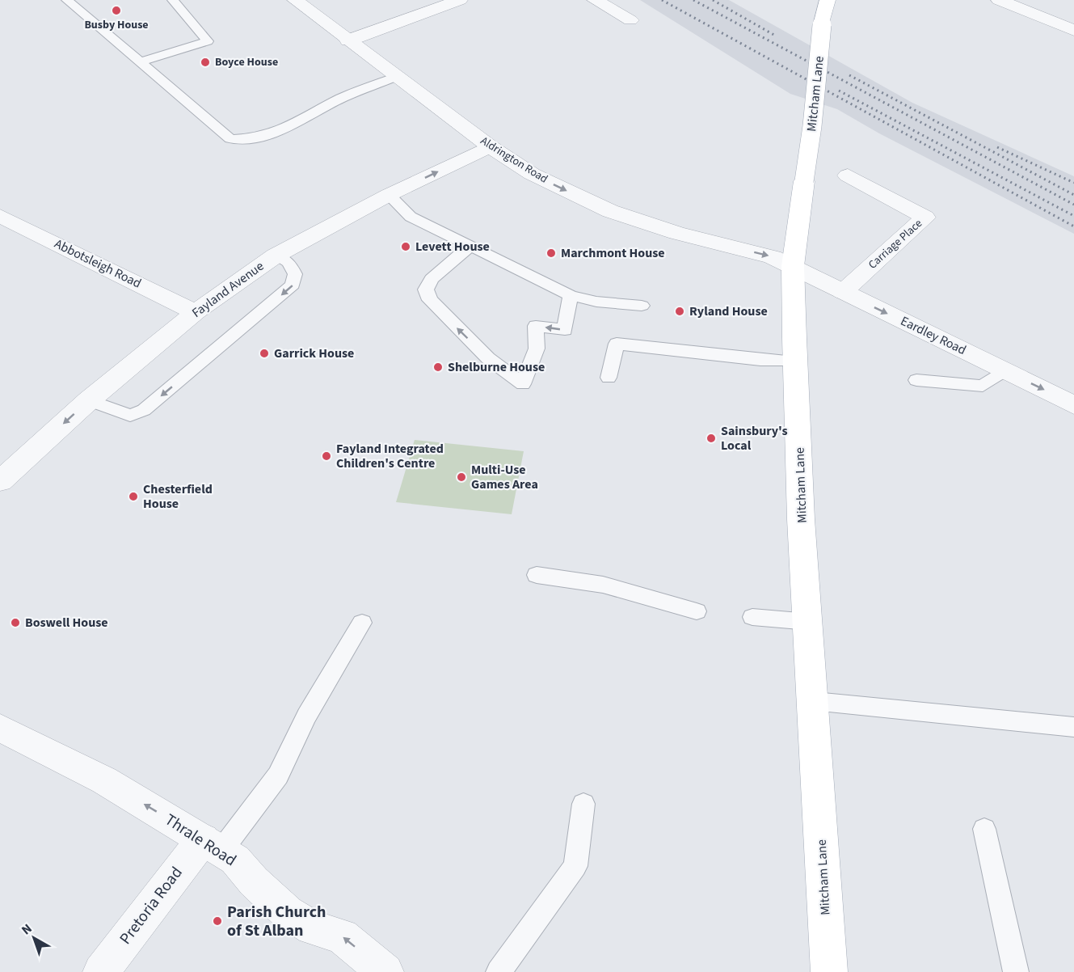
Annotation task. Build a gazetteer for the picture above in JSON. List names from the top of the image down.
{
  "streets": {
    "main road": ["Mitcham Lane"],
    "street": [
      "Aldrington Road",
      "Carriage Place",
      "Abbotsleigh Road",
      "Fayland Avenue",
      "Eardley Road",
      "Thrale Road",
      "Pretoria Road"
    ]
  },
  "crossings": [
    ["Mitcham Lane", "Aldrington Road"],
    ["Mitcham Lane", "Eardley Road"],
    ["Aldrington Road", "Fayland Avenue"],
    ["Aldrington Road", "Eardley Road"],
    ["Carriage Place", "Eardley Road"],
    ["Abbotsleigh Road", "Fayland Avenue"],
    ["Thrale Road", "Pretoria Road"]
  ],
  "one_way": ["Aldrington Road", "Eardley Road", "Thrale Road"],
  "places": [
    "Busby House",
    "Boyce House",
    "Levett House",
    "Marchmont House",
    "Ryland House",
    "Garrick House",
    "Shelburne House",
    "Sainsbury's Local",
    "Fayland Integrated Children's Centre",
    "Multi-Use Games Area",
    "Chesterfield House",
    "Boswell House",
    "Parish Church of St Alban"
  ],
  "north": "top left"
}
